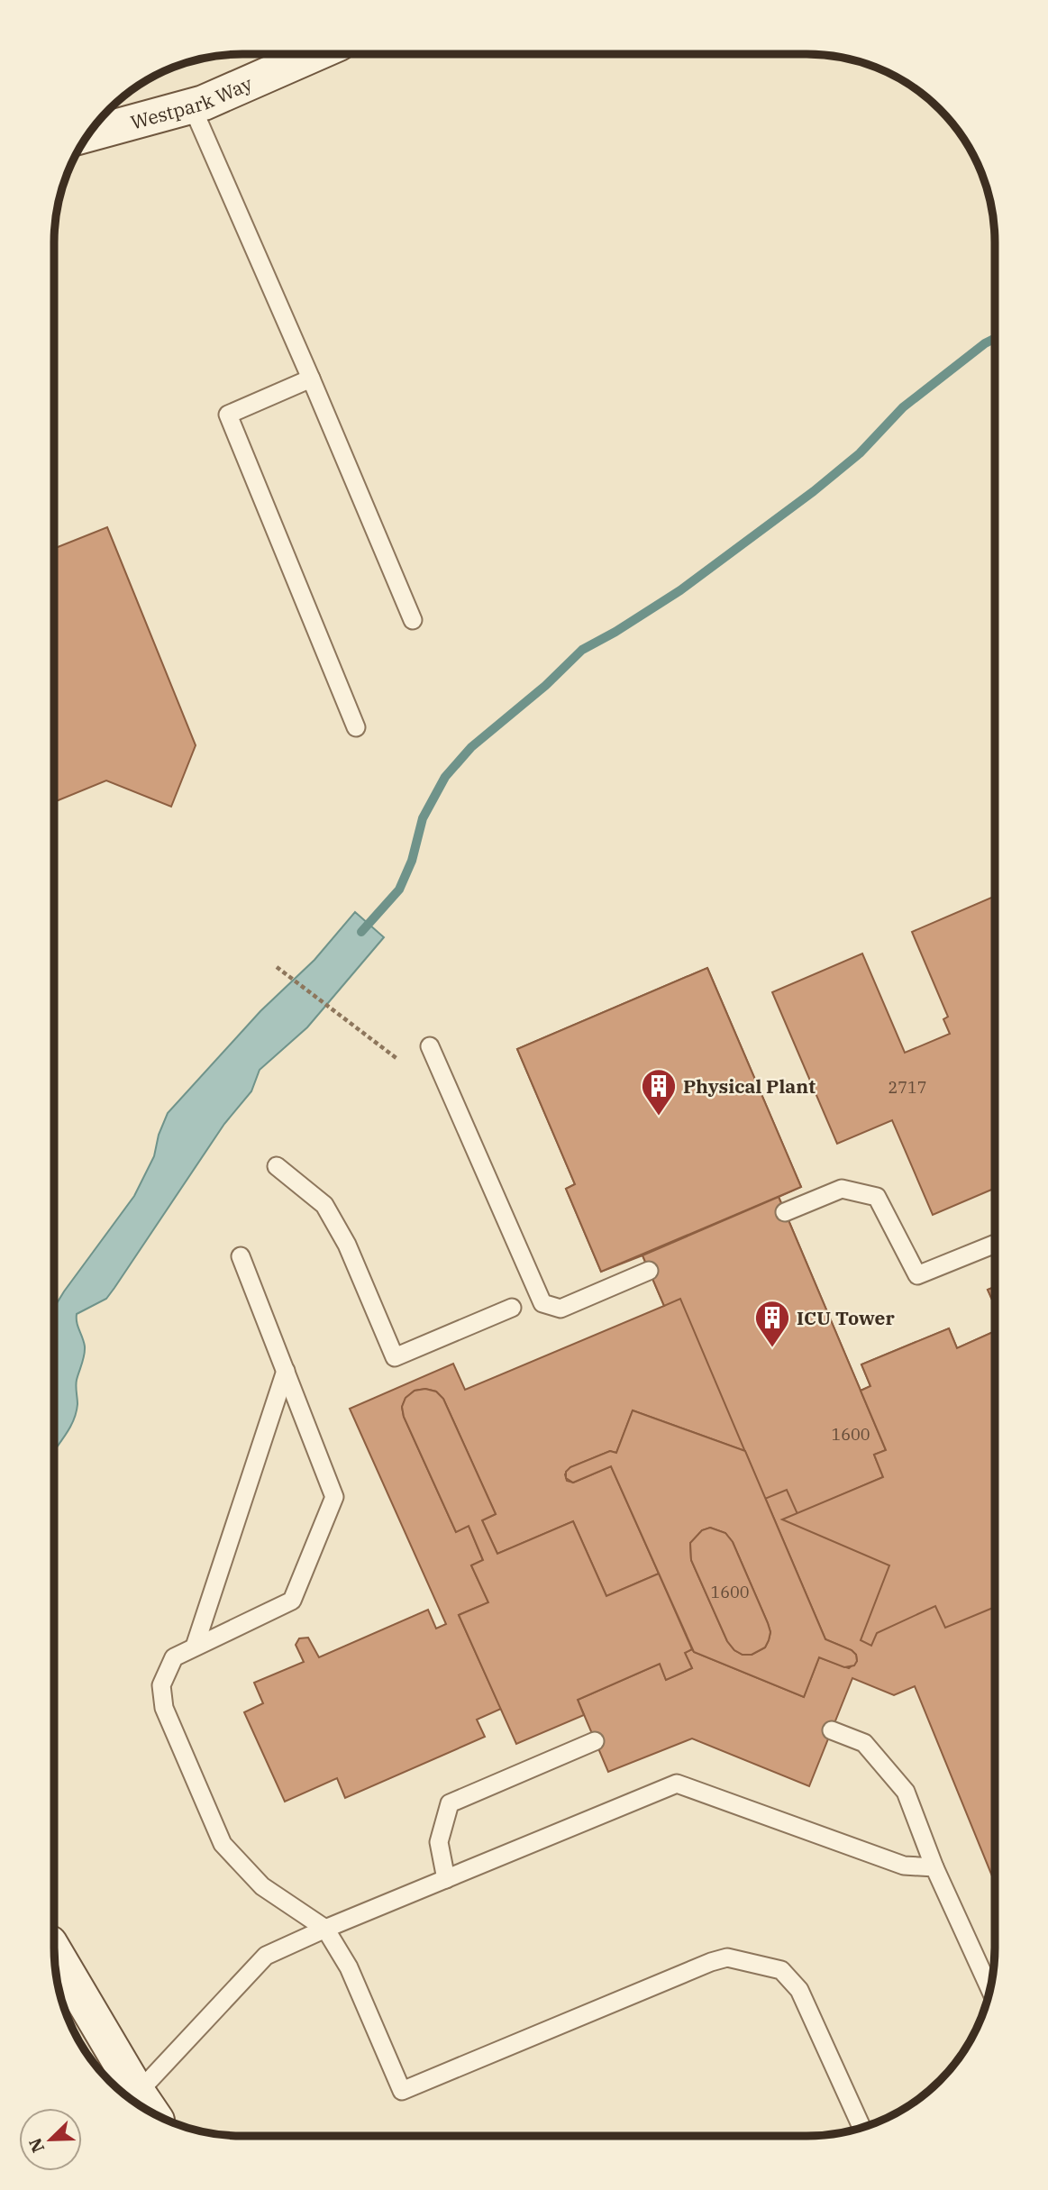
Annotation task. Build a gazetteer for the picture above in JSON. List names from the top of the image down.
{
  "streets": {
    "main road": ["Westpark Way"]
  },
  "places": {
    "building": ["Physical Plant", "ICU Tower"]
  },
  "house_numbers": ["2717", "1600", "1600"],
  "north": "bottom left"
}
